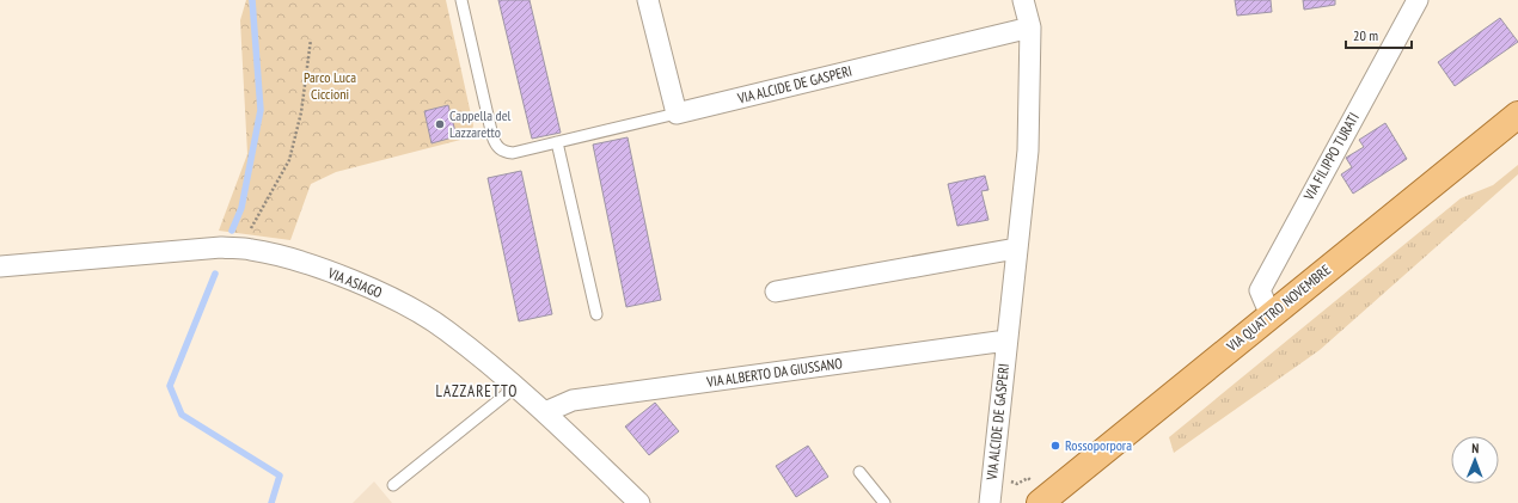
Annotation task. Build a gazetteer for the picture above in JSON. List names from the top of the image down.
{
  "streets": {
    "main road": ["VIA QUATTRO NOVEMBRE"],
    "street": [
      "VIA ALCIDE DE GASPERI",
      "VIA FILIPPO TURATI",
      "VIA ASIAGO",
      "VIA ALBERTO DA GIUSSANO"
    ]
  },
  "crossings": [
    ["VIA ALCIDE DE GASPERI", "VIA ALBERTO DA GIUSSANO"],
    ["VIA FILIPPO TURATI", "VIA QUATTRO NOVEMBRE"],
    ["VIA ASIAGO", "VIA ALBERTO DA GIUSSANO"]
  ],
  "districts": ["LAZZARETTO"],
  "parks": ["Parco Luca Ciccioni"],
  "places": ["Cappella del Lazzaretto", "Rossoporpora"],
  "scale_bar": "20 m",
  "north": "top"
}
